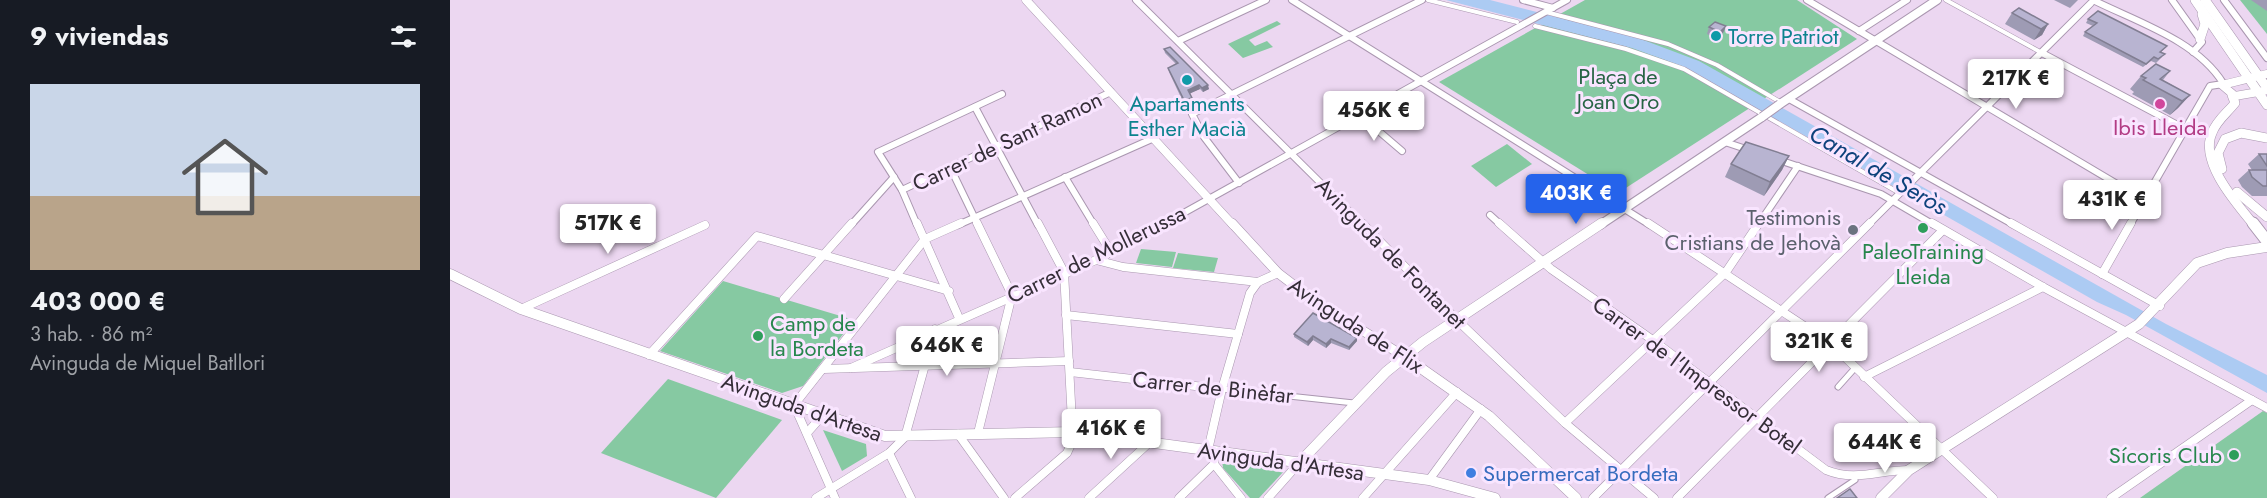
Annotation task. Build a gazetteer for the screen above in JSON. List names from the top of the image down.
{
  "streets": {
    "main road": ["Avinguda de Flix", "Avinguda d'Artesa"],
    "street": [
      "Carrer de Sant Ramon",
      "Avinguda de Fontanet",
      "Carrer de Mollerussa",
      "Carrer de l'Impressor Botel",
      "Carrer de Binèfar"
    ]
  },
  "crossings": [
    ["Carrer de Sant Ramon", "Avinguda de Flix"],
    ["Avinguda de Fontanet", "Carrer de Mollerussa"],
    ["Carrer de Mollerussa", "Avinguda de Flix"]
  ],
  "water": ["Canal de Seròs"],
  "parks": ["Plaça de Joan Oro"],
  "places": [
    "Torre Patriot",
    "Apartaments Esther Macià",
    "Ibis Lleida",
    "PaleoTraining Lleida",
    "Testimonis Cristians de Jehovà",
    "Camp de la Bordeta",
    "Sícoris Club",
    "Supermercat Bordeta"
  ],
  "page": {
    "heading": "9 viviendas",
    "price": [
      "217K €",
      "456K €",
      "403K €",
      "431K €",
      "517K €",
      "321K €",
      "646K €",
      "416K €",
      "644K €"
    ],
    "list": [
      {
        "name": "403 000 €",
        "note": "3 hab. · 86 m² · Avinguda de Miquel Batllori"
      }
    ]
  }
}
